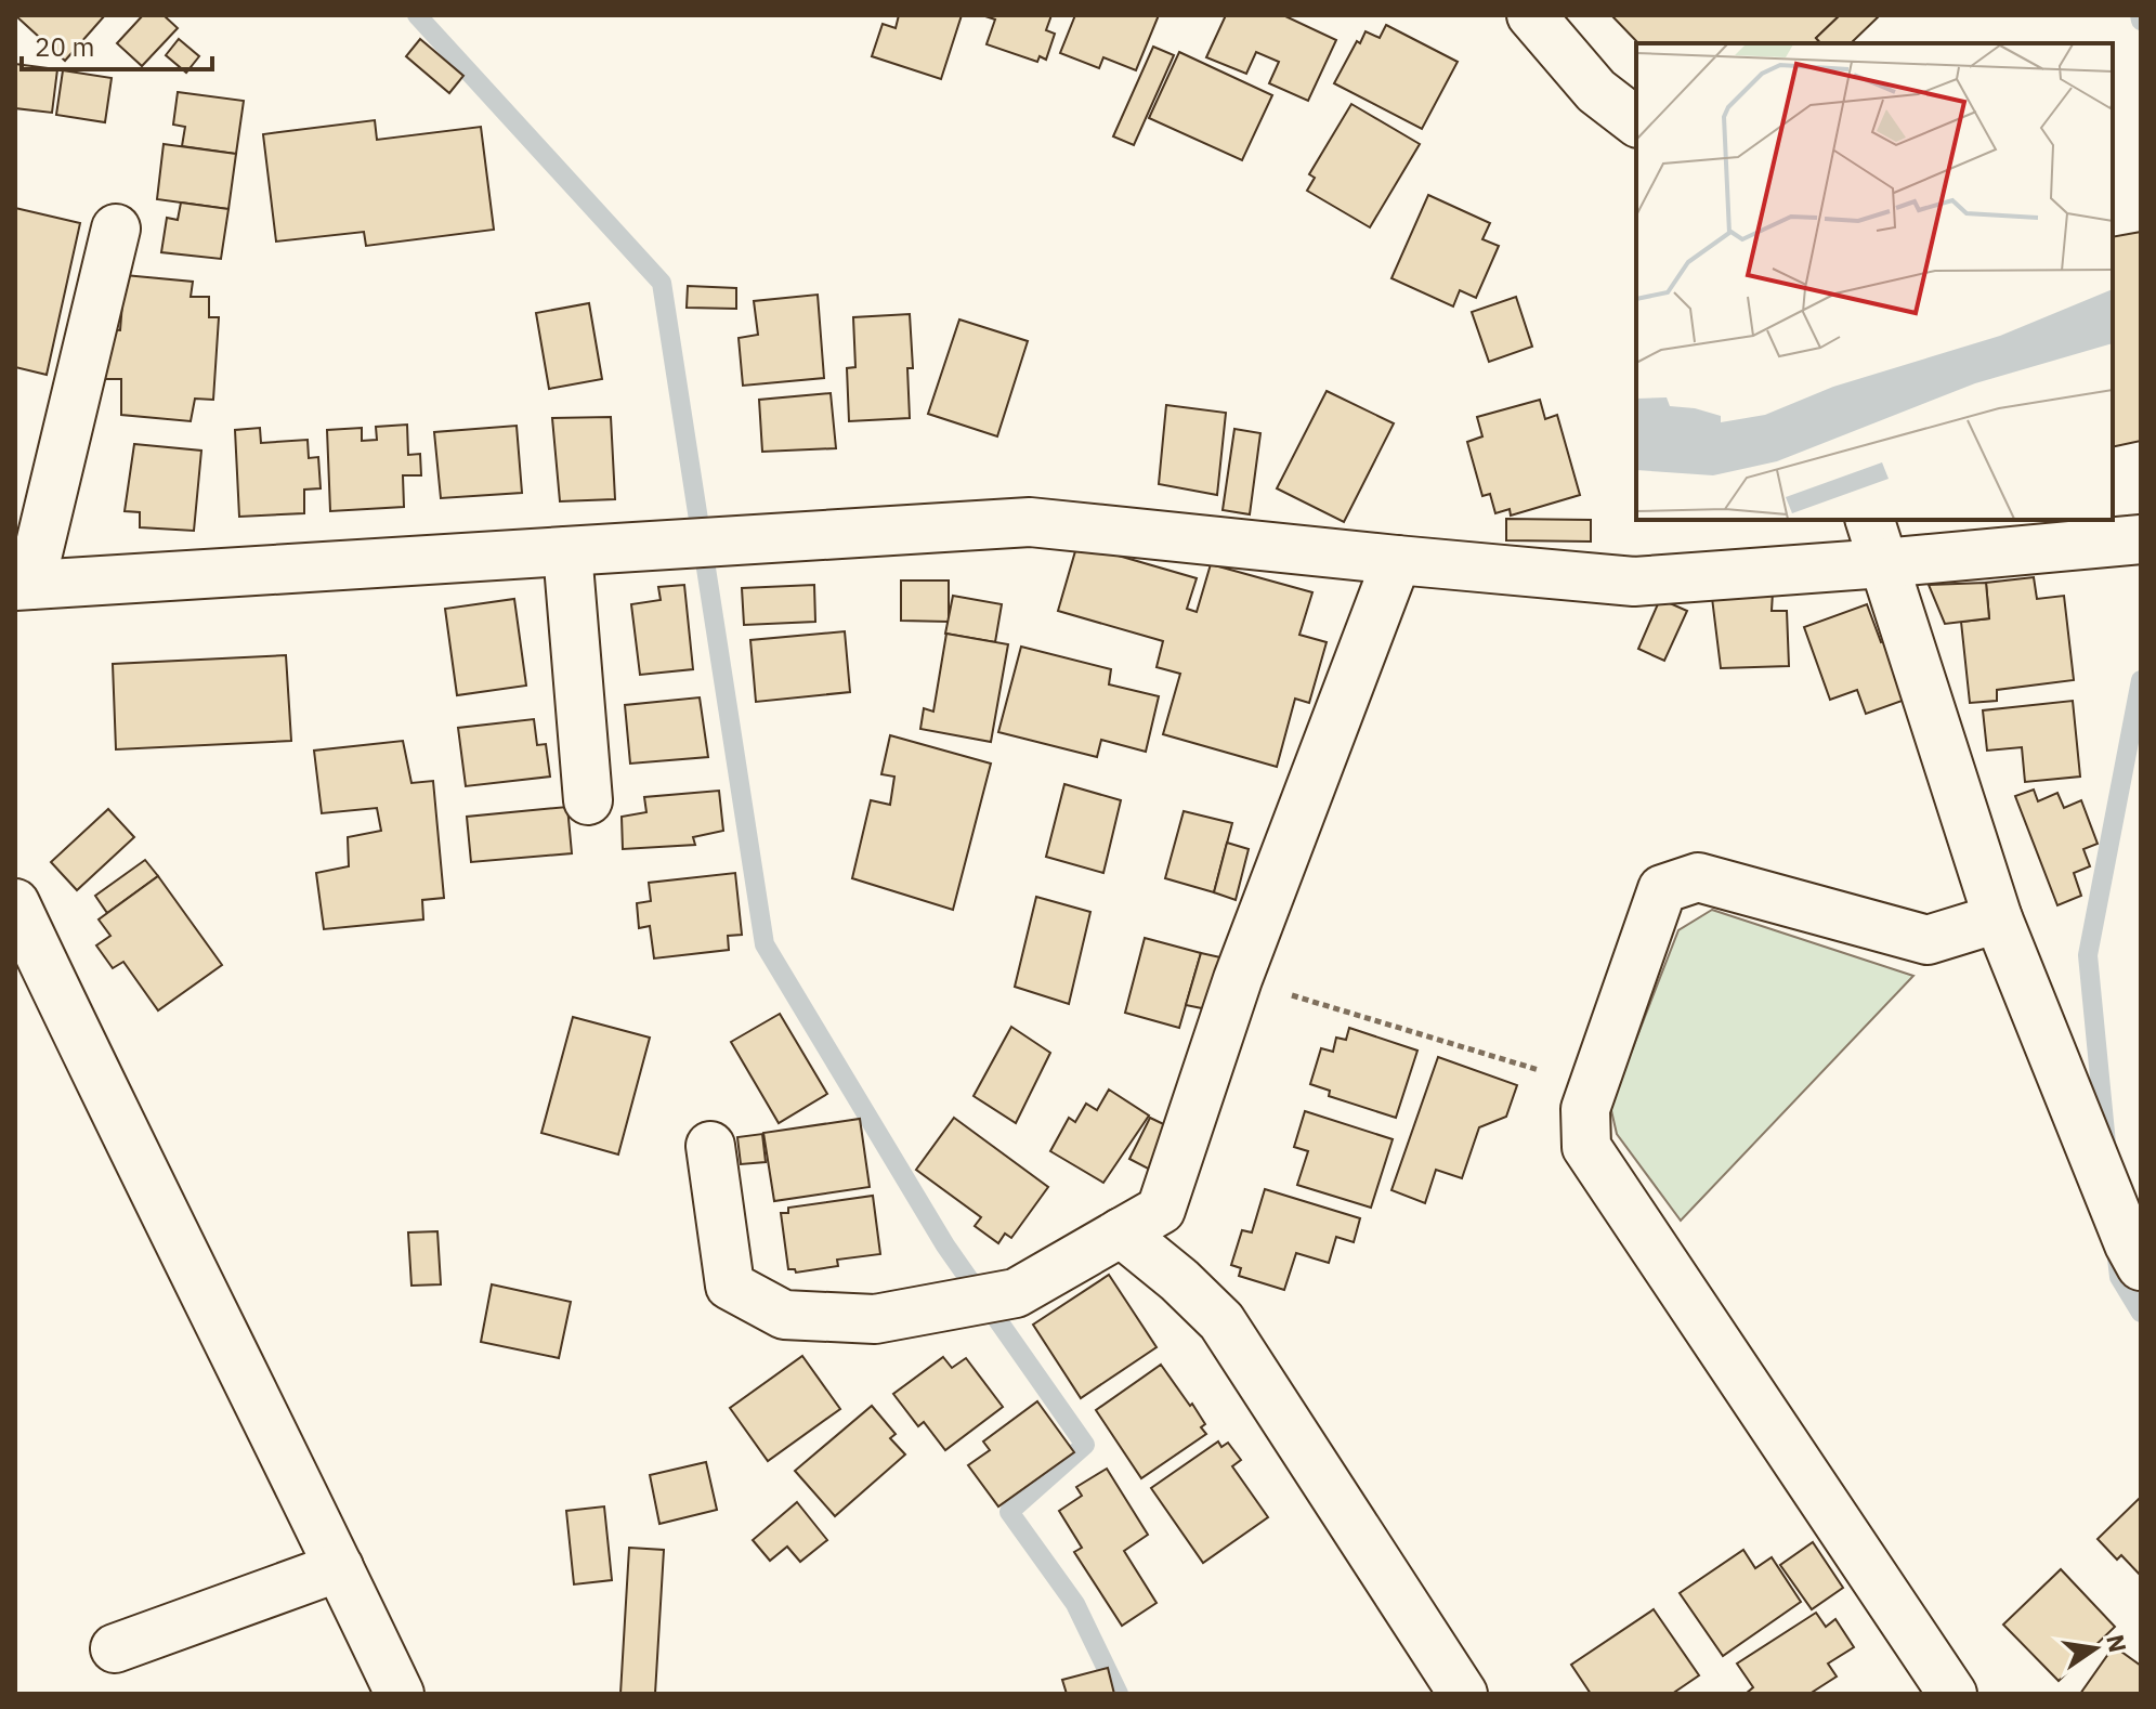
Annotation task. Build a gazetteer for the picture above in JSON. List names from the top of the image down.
{
  "scale_bar": "20 m",
  "north": "right"
}
